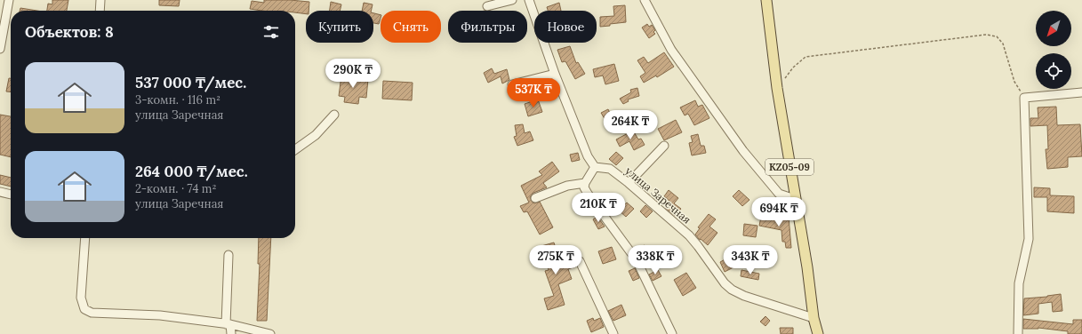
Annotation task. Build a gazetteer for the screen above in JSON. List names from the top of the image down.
{
  "streets": {
    "main road": ["KZ05-09"],
    "street": ["улица Заречная"]
  },
  "crossings": [
    ["KZ05-09", "улица Заречная"]
  ],
  "north": "bottom left",
  "page": {
    "chip": [
      "Купить",
      "Снять",
      "Фильтры",
      "Новое"
    ],
    "heading": "Объектов: 8",
    "list": [
      {
        "name": "537 000 ₸/мес.",
        "note": "3-комн. · 116 m² · улица Заречная"
      },
      {
        "name": "264 000 ₸/мес.",
        "note": "2-комн. · 74 m² · улица Заречная"
      }
    ],
    "price": [
      "290K ₸",
      "537K ₸",
      "264K ₸",
      "210K ₸",
      "694K ₸",
      "275K ₸",
      "338K ₸",
      "343K ₸"
    ]
  }
}
